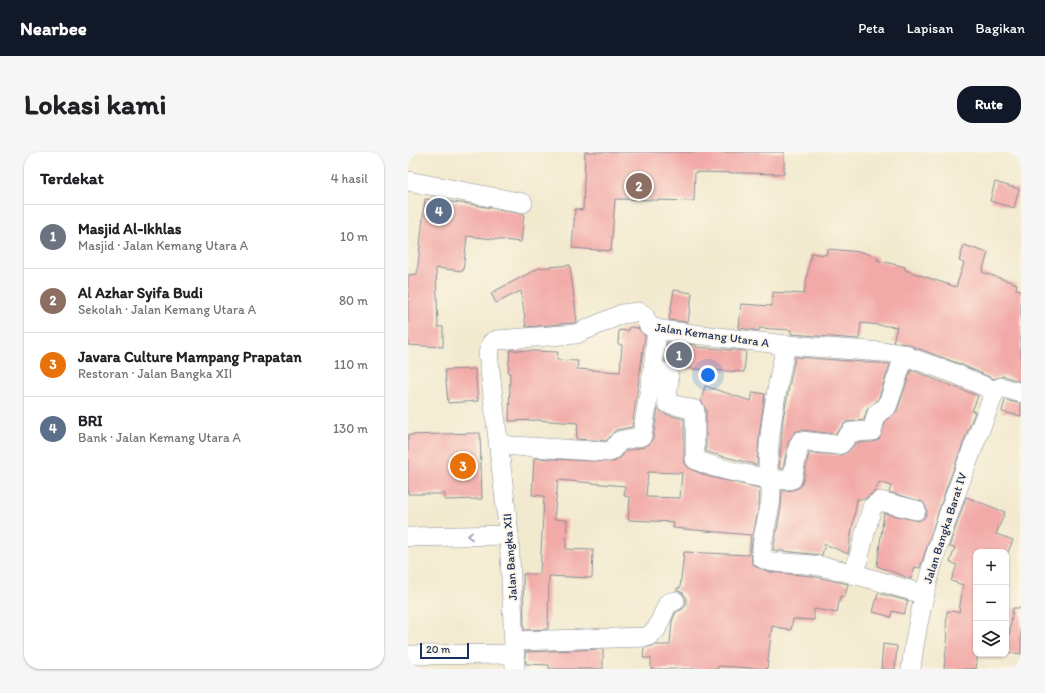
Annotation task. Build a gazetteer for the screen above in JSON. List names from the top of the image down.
{
  "streets": {
    "street": ["Jalan Kemang Utara A", "Jalan Bangka Barat IV", "Jalan Bangka XII"]
  },
  "crossings": [
    ["Jalan Kemang Utara A", "Jalan Bangka Barat IV"],
    ["Jalan Kemang Utara A", "Jalan Bangka XII"]
  ],
  "scale_bar": "20 m",
  "page": {
    "header": "Nearbee",
    "nav": ["Peta", "Lapisan", "Bagikan"],
    "buttons": "Rute",
    "title": "Lokasi kami",
    "heading": ["Terdekat", "4 hasil"],
    "pins": [
      "2",
      "4",
      "1",
      "3"
    ],
    "list": [
      {
        "mark": "1",
        "name": "Masjid Al-Ikhlas",
        "note": "Masjid · Jalan Kemang Utara A",
        "value": "10 m"
      },
      {
        "mark": "2",
        "name": "Al Azhar Syifa Budi",
        "note": "Sekolah · Jalan Kemang Utara A",
        "value": "80 m"
      },
      {
        "mark": "3",
        "name": "Javara Culture Mampang Prapatan",
        "note": "Restoran · Jalan Bangka XII",
        "value": "110 m"
      },
      {
        "mark": "4",
        "name": "BRI",
        "note": "Bank · Jalan Kemang Utara A",
        "value": "130 m"
      }
    ],
    "map_buttons": ["+", "−"],
    "scale": "20 m"
  }
}
